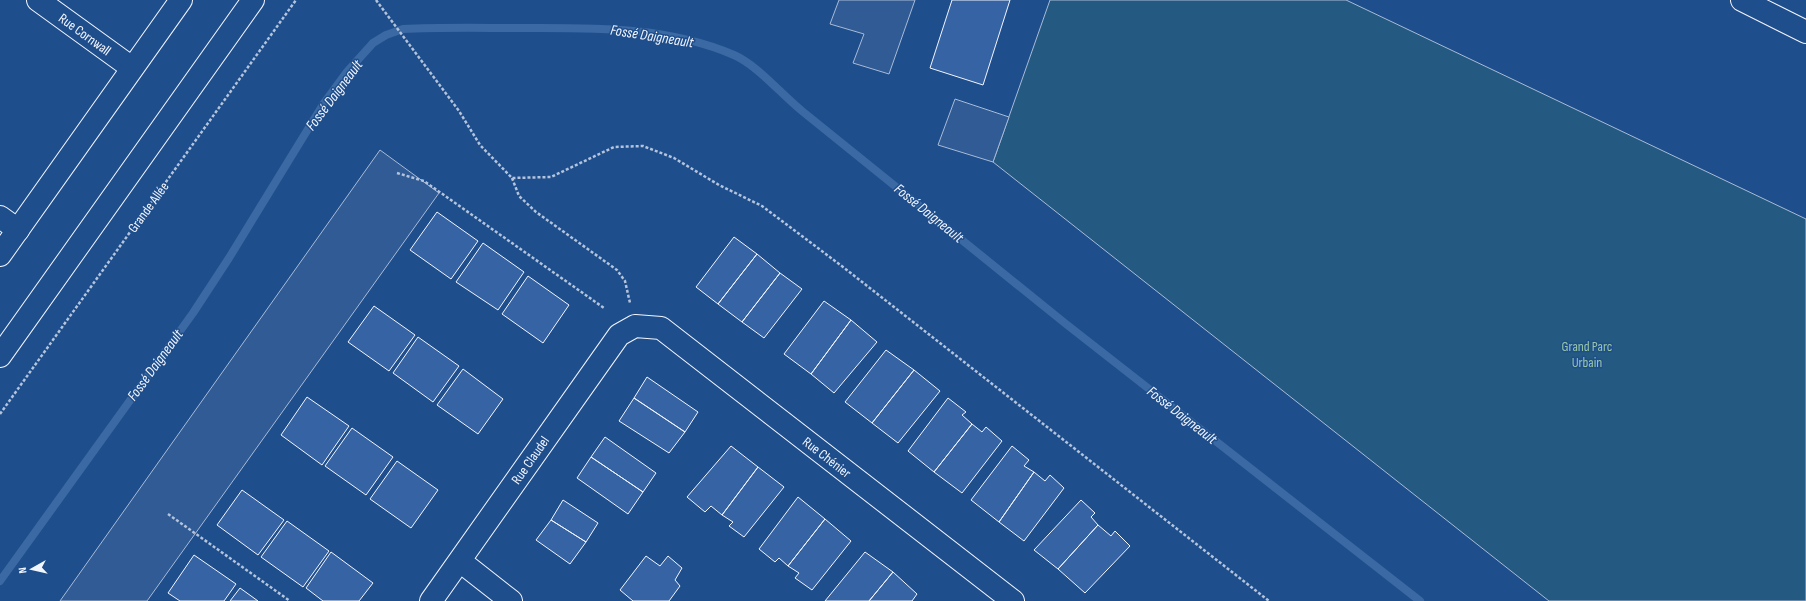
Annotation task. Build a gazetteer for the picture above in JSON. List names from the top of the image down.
{
  "streets": {
    "street": ["Rue Cornwall", "Rue Chénier", "Rue Claudel"],
    "path": ["Grande Allée"]
  },
  "crossings": [
    ["Rue Chénier", "Rue Claudel"]
  ],
  "water": ["Fossé Daigneault"],
  "parks": ["Grand Parc Urbain"],
  "north": "left"
}
